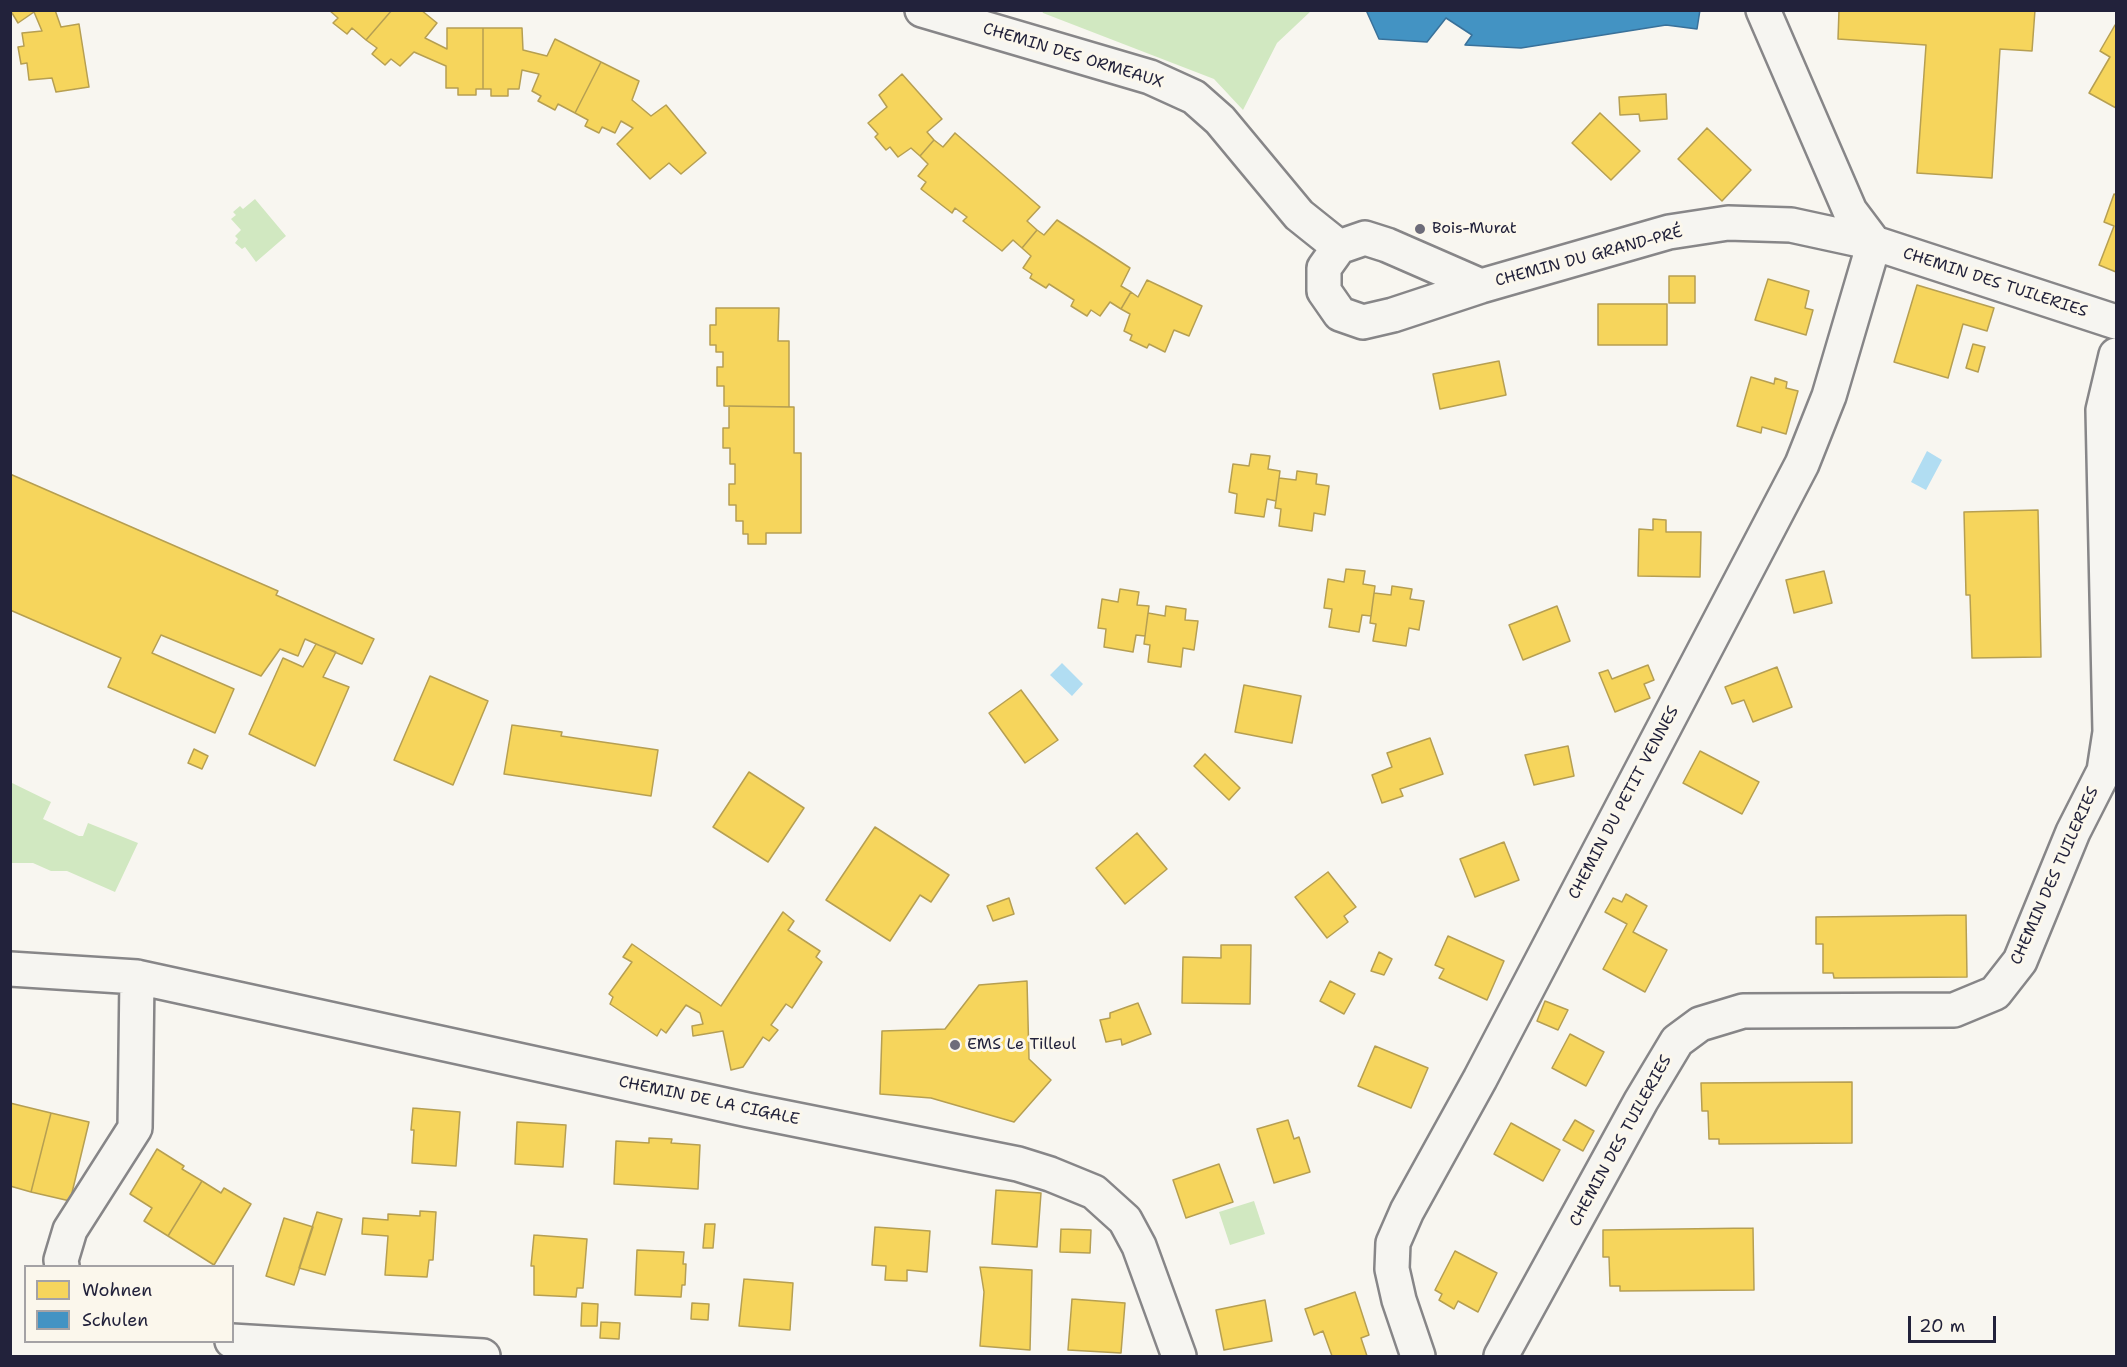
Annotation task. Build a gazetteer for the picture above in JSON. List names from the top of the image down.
{
  "streets": {
    "street": [
      "CHEMIN DES ORMEAUX",
      "CHEMIN DU GRAND-PRÉ",
      "CHEMIN DES TUILERIES",
      "CHEMIN DU PETIT VENNES",
      "CHEMIN DE LA CIGALE"
    ]
  },
  "crossings": [
    ["CHEMIN DES ORMEAUX", "CHEMIN DU GRAND-PRÉ"],
    ["CHEMIN DU GRAND-PRÉ", "CHEMIN DES TUILERIES"],
    ["CHEMIN DU GRAND-PRÉ", "CHEMIN DU PETIT VENNES"],
    ["CHEMIN DES TUILERIES", "CHEMIN DU PETIT VENNES"]
  ],
  "places": ["Bois-Murat", "EMS Le Tilleul"],
  "legend": ["Wohnen", "Schulen"],
  "scale_bar": "20 m"
}
